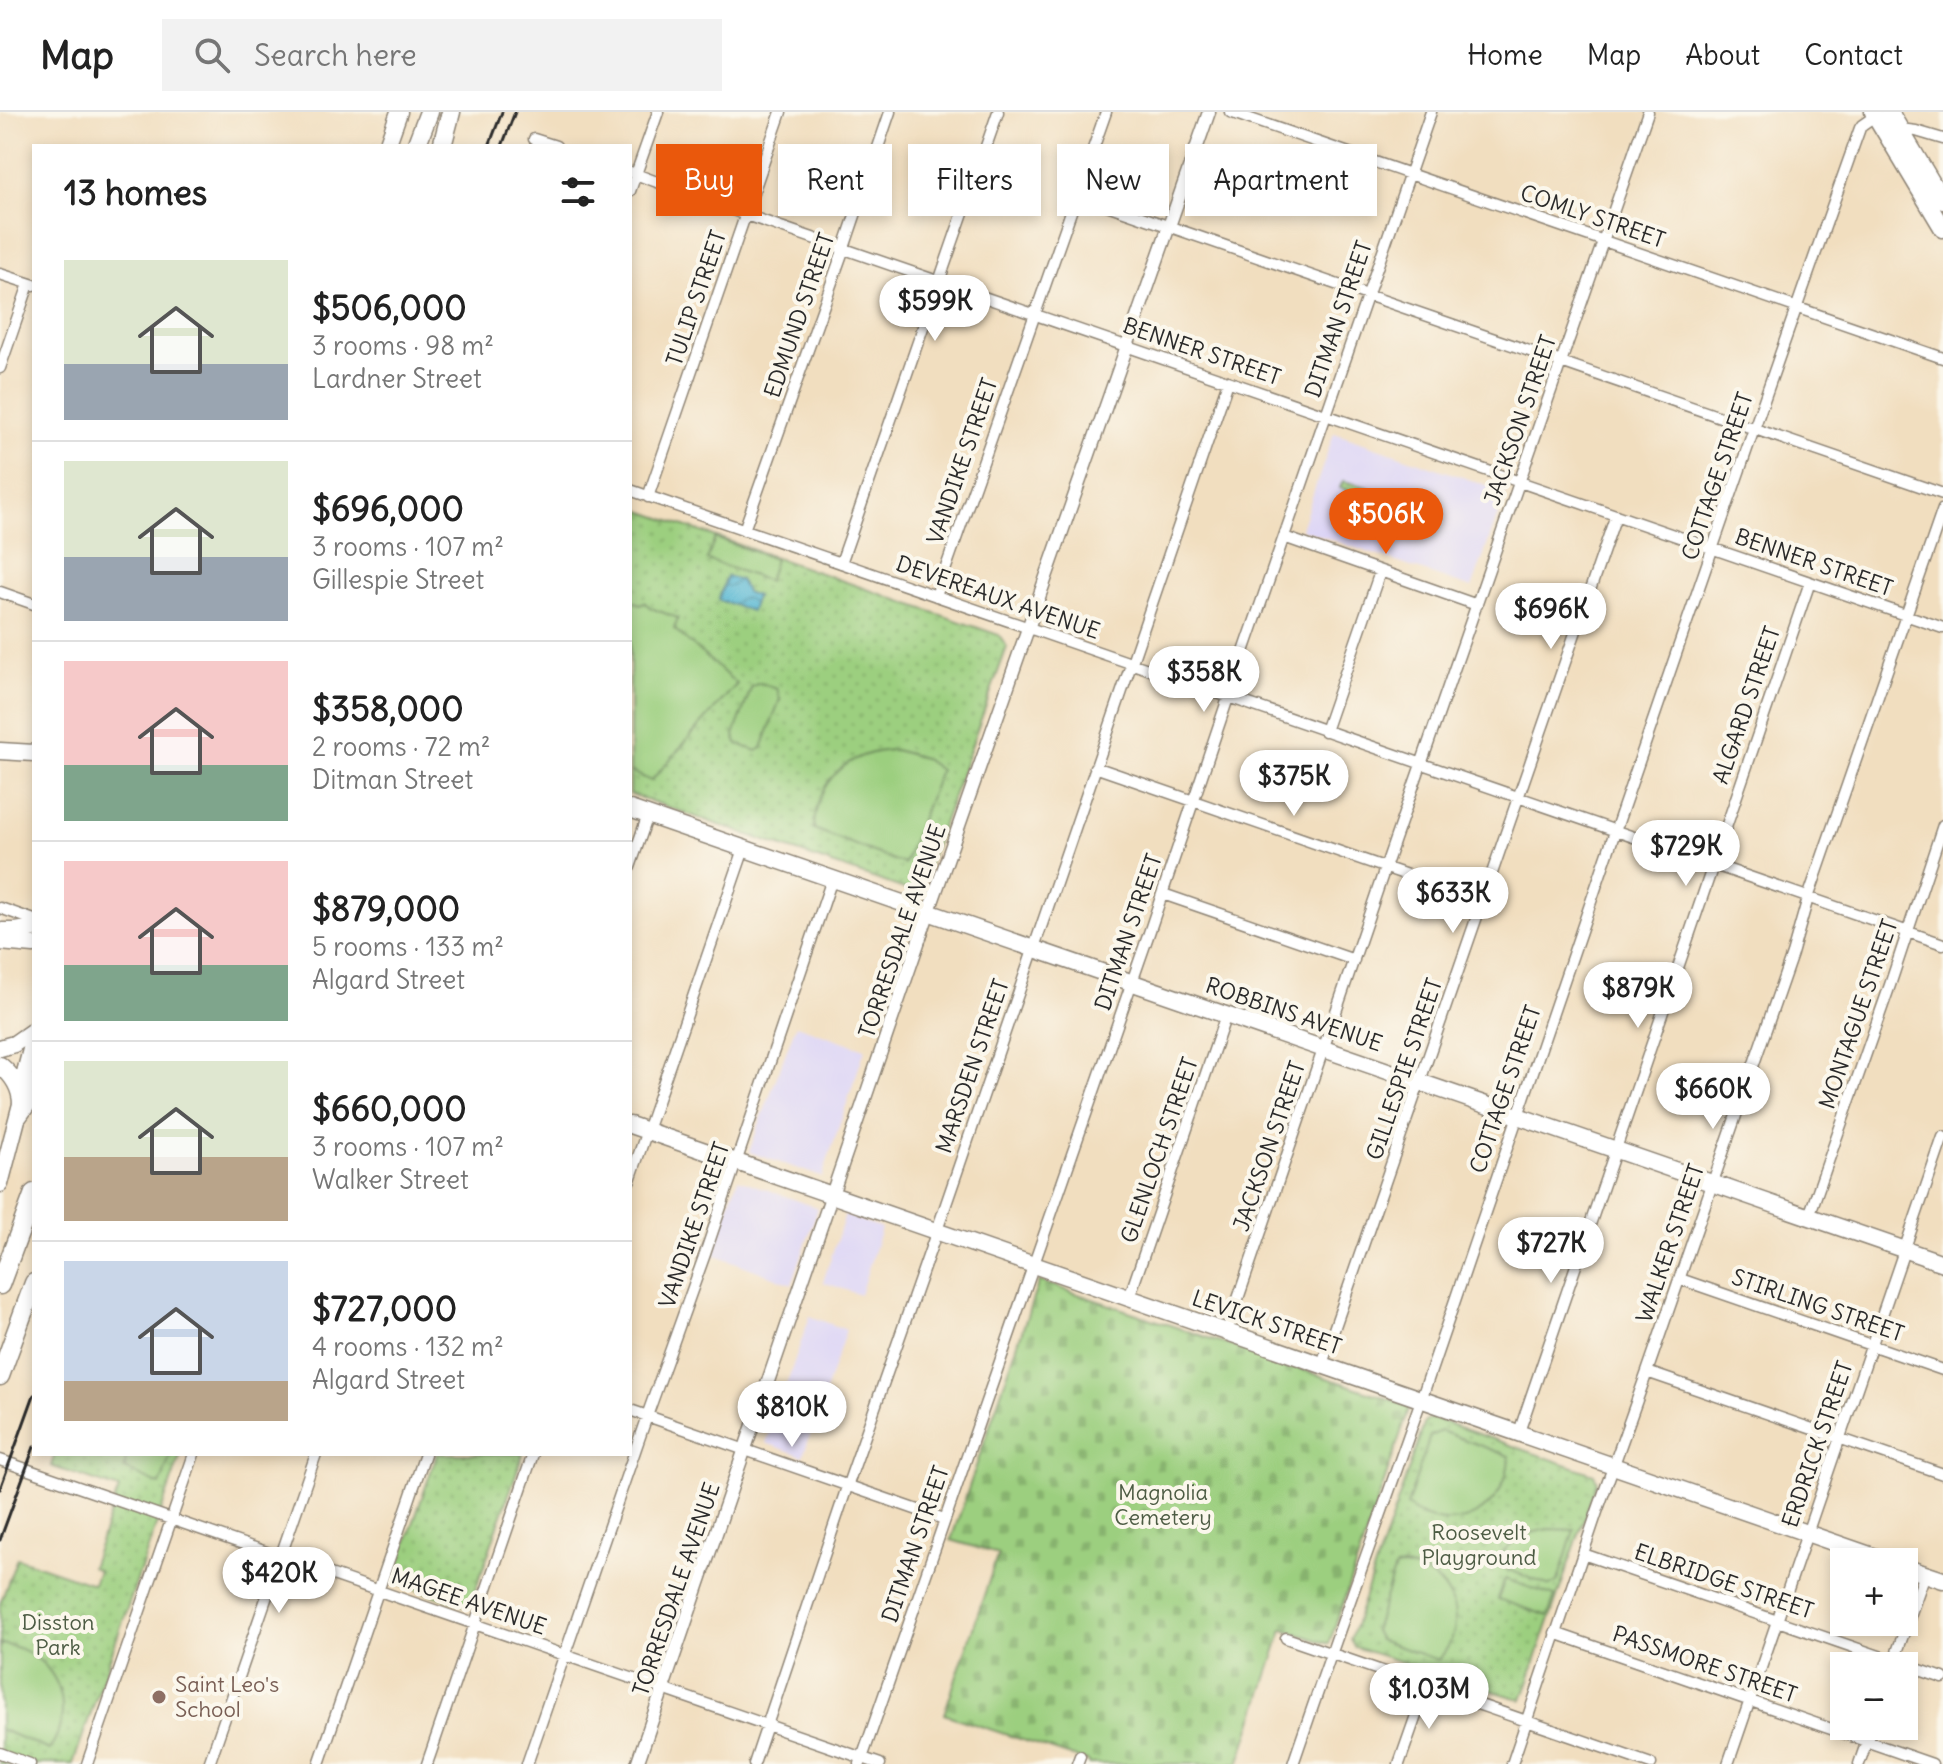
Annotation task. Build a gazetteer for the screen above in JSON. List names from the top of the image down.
{
  "streets": {
    "main road": ["ROBBINS AVENUE", "LEVICK STREET"],
    "street": [
      "COMLY STREET",
      "TULIP STREET",
      "EDMUND STREET",
      "DITMAN STREET",
      "BENNER STREET",
      "JACKSON STREET",
      "VANDIKE STREET",
      "COTTAGE STREET",
      "DEVEREAUX AVENUE",
      "ALGARD STREET",
      "TORRESDALE AVENUE",
      "MONTAGUE STREET",
      "MARSDEN STREET",
      "GILLESPIE STREET",
      "GLENLOCH STREET",
      "WALKER STREET",
      "STIRLING STREET",
      "ERDRICK STREET",
      "ELBRIDGE STREET",
      "MAGEE AVENUE",
      "PASSMORE STREET"
    ]
  },
  "crossings": [
    ["COMLY STREET", "DITMAN STREET"],
    ["COMLY STREET", "JACKSON STREET"],
    ["COMLY STREET", "COTTAGE STREET"],
    ["TULIP STREET", "DEVEREAUX AVENUE"],
    ["EDMUND STREET", "BENNER STREET"],
    ["EDMUND STREET", "DEVEREAUX AVENUE"],
    ["DITMAN STREET", "BENNER STREET"],
    ["DITMAN STREET", "DEVEREAUX AVENUE"],
    ["DITMAN STREET", "ROBBINS AVENUE"],
    ["DITMAN STREET", "LEVICK STREET"],
    ["DITMAN STREET", "MAGEE AVENUE"],
    ["BENNER STREET", "JACKSON STREET"],
    ["BENNER STREET", "VANDIKE STREET"],
    ["BENNER STREET", "COTTAGE STREET"],
    ["BENNER STREET", "ALGARD STREET"],
    ["BENNER STREET", "TORRESDALE AVENUE"],
    ["BENNER STREET", "MARSDEN STREET"],
    ["BENNER STREET", "GILLESPIE STREET"],
    ["BENNER STREET", "WALKER STREET"],
    ["JACKSON STREET", "DEVEREAUX AVENUE"],
    ["JACKSON STREET", "ROBBINS AVENUE"],
    ["JACKSON STREET", "LEVICK STREET"],
    ["VANDIKE STREET", "DEVEREAUX AVENUE"],
    ["VANDIKE STREET", "ROBBINS AVENUE"],
    ["VANDIKE STREET", "LEVICK STREET"],
    ["VANDIKE STREET", "MAGEE AVENUE"],
    ["COTTAGE STREET", "DEVEREAUX AVENUE"],
    ["COTTAGE STREET", "ROBBINS AVENUE"],
    ["COTTAGE STREET", "LEVICK STREET"],
    ["DEVEREAUX AVENUE", "ALGARD STREET"],
    ["DEVEREAUX AVENUE", "TORRESDALE AVENUE"],
    ["DEVEREAUX AVENUE", "MONTAGUE STREET"],
    ["DEVEREAUX AVENUE", "MARSDEN STREET"],
    ["DEVEREAUX AVENUE", "GILLESPIE STREET"],
    ["DEVEREAUX AVENUE", "WALKER STREET"],
    ["ALGARD STREET", "ROBBINS AVENUE"],
    ["ALGARD STREET", "LEVICK STREET"],
    ["TORRESDALE AVENUE", "ROBBINS AVENUE"],
    ["TORRESDALE AVENUE", "LEVICK STREET"],
    ["TORRESDALE AVENUE", "MAGEE AVENUE"],
    ["ROBBINS AVENUE", "MONTAGUE STREET"],
    ["ROBBINS AVENUE", "MARSDEN STREET"],
    ["ROBBINS AVENUE", "GILLESPIE STREET"],
    ["ROBBINS AVENUE", "GLENLOCH STREET"],
    ["ROBBINS AVENUE", "WALKER STREET"],
    ["ROBBINS AVENUE", "ERDRICK STREET"],
    ["MARSDEN STREET", "LEVICK STREET"],
    ["MARSDEN STREET", "MAGEE AVENUE"],
    ["GILLESPIE STREET", "LEVICK STREET"],
    ["GLENLOCH STREET", "LEVICK STREET"],
    ["WALKER STREET", "STIRLING STREET"],
    ["WALKER STREET", "LEVICK STREET"],
    ["WALKER STREET", "ELBRIDGE STREET"],
    ["WALKER STREET", "PASSMORE STREET"],
    ["STIRLING STREET", "ERDRICK STREET"],
    ["LEVICK STREET", "ERDRICK STREET"],
    ["ERDRICK STREET", "ELBRIDGE STREET"],
    ["ERDRICK STREET", "PASSMORE STREET"]
  ],
  "parks": ["Magnolia Cemetery", "Roosevelt Playground", "Disston Park"],
  "places": ["Saint Leo's School"],
  "page": {
    "header": "Map",
    "search": "Search here",
    "nav": [
      "Home",
      "Map",
      "About",
      "Contact"
    ],
    "chip": [
      "Buy",
      "Rent",
      "Filters",
      "New",
      "Apartment"
    ],
    "heading": "13 homes",
    "list": [
      {
        "name": "$506,000",
        "note": "3 rooms · 98 m² · Lardner Street"
      },
      {
        "name": "$696,000",
        "note": "3 rooms · 107 m² · Gillespie Street"
      },
      {
        "name": "$358,000",
        "note": "2 rooms · 72 m² · Ditman Street"
      },
      {
        "name": "$879,000",
        "note": "5 rooms · 133 m² · Algard Street"
      },
      {
        "name": "$660,000",
        "note": "3 rooms · 107 m² · Walker Street"
      },
      {
        "name": "$727,000",
        "note": "4 rooms · 132 m² · Algard Street"
      }
    ],
    "price": [
      "$599K",
      "$506K",
      "$696K",
      "$358K",
      "$375K",
      "$729K",
      "$633K",
      "$879K",
      "$660K",
      "$727K",
      "$810K",
      "$420K",
      "$1.03M"
    ],
    "map_buttons": ["+", "−"]
  }
}
